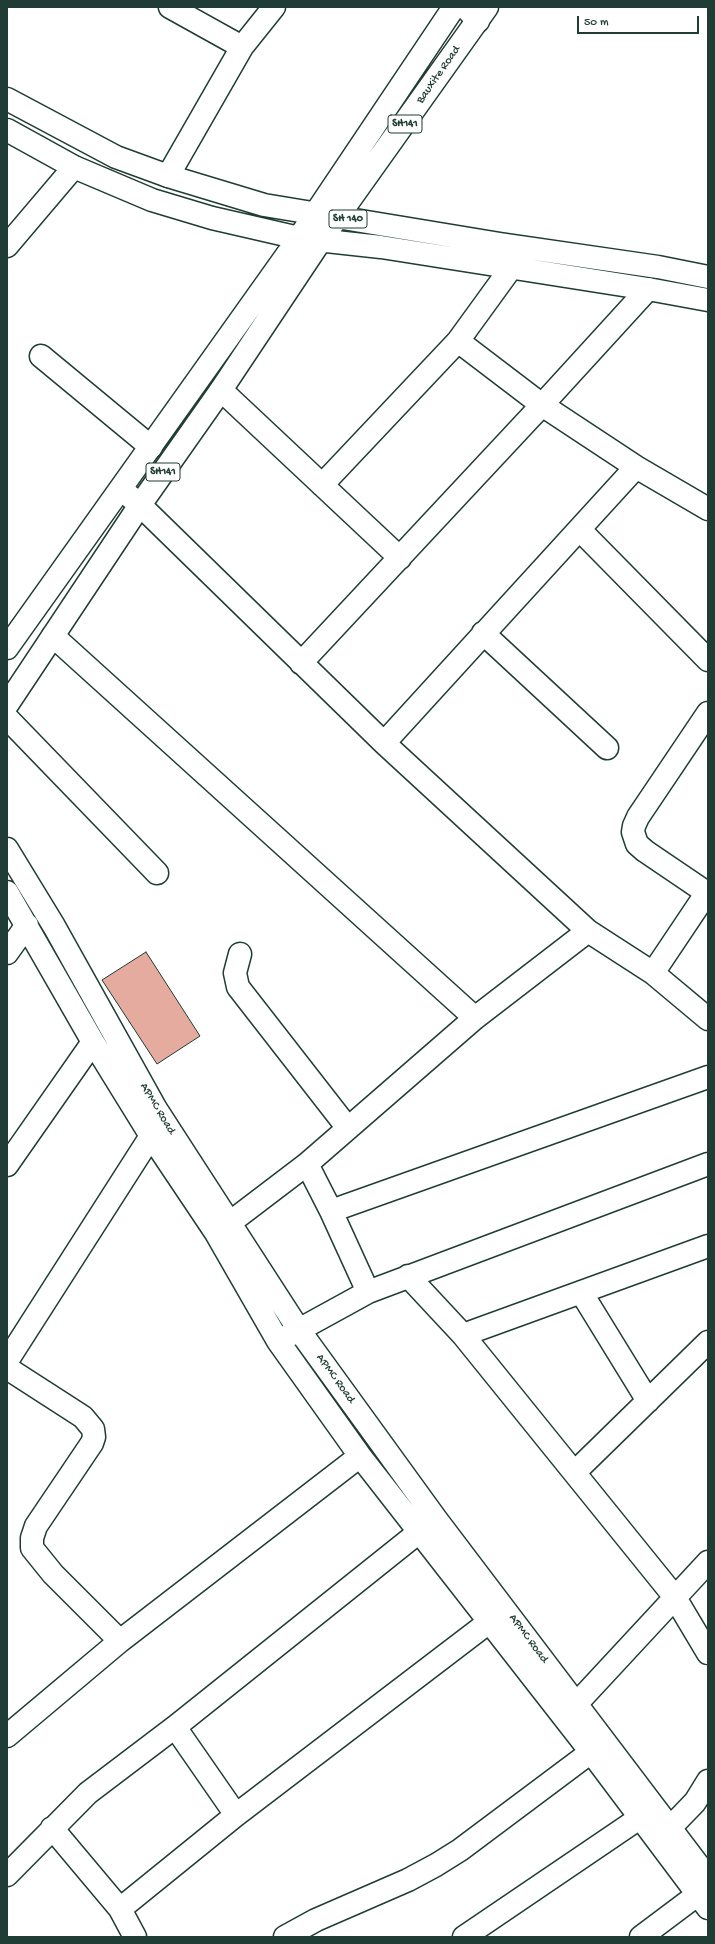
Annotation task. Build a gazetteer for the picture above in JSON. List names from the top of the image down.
{
  "streets": {
    "street": [
      "Bauxite Road",
      "SH141",
      "SH 140",
      "APMC Road"
    ]
  },
  "crossings": [
    ["Bauxite Road", "SH141"],
    ["Bauxite Road", "SH 140"],
    ["SH141", "SH 140"]
  ],
  "scale_bar": "50 m"
}
